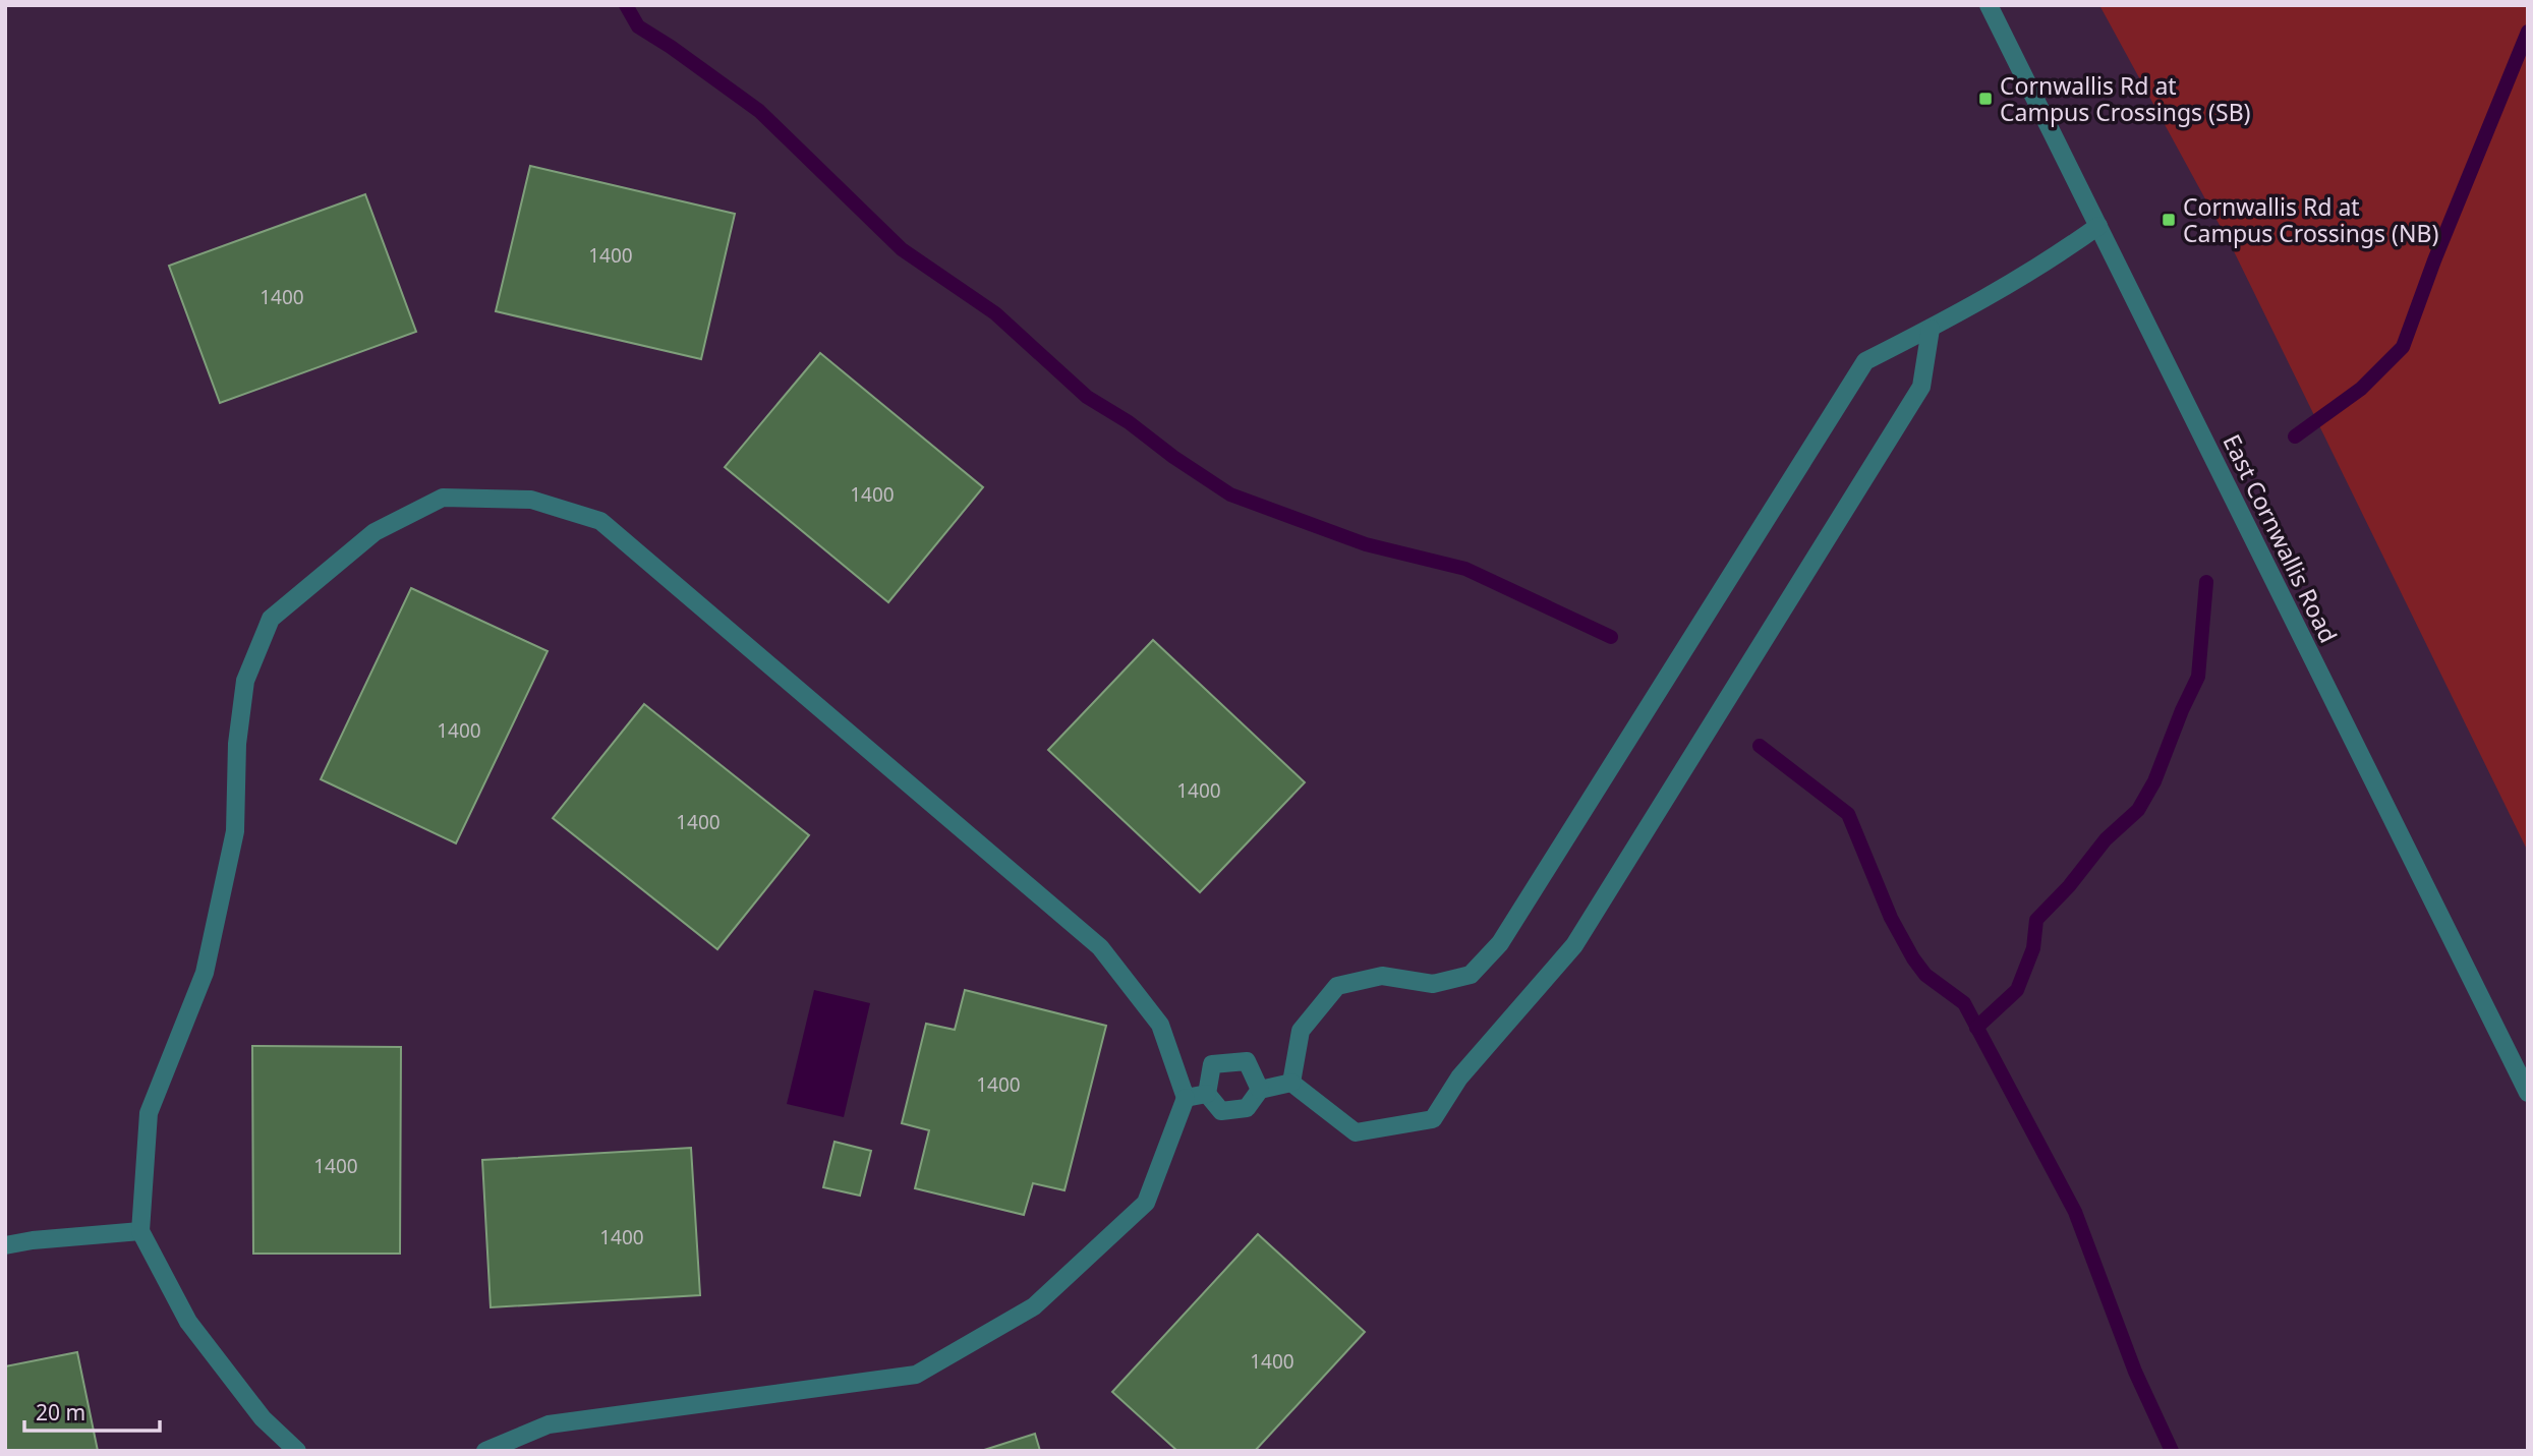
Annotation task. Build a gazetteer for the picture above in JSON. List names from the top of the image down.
{
  "streets": {
    "street": ["East Cornwallis Road"]
  },
  "places": {
    "transit": ["Cornwallis Rd at Campus Crossings (SB)", "Cornwallis Rd at Campus Crossings (NB)"]
  },
  "house_numbers": [
    "1400",
    "1400",
    "1400",
    "1400",
    "1400",
    "1400",
    "1400",
    "1400",
    "1400",
    "1400"
  ],
  "scale_bar": "20 m"
}
